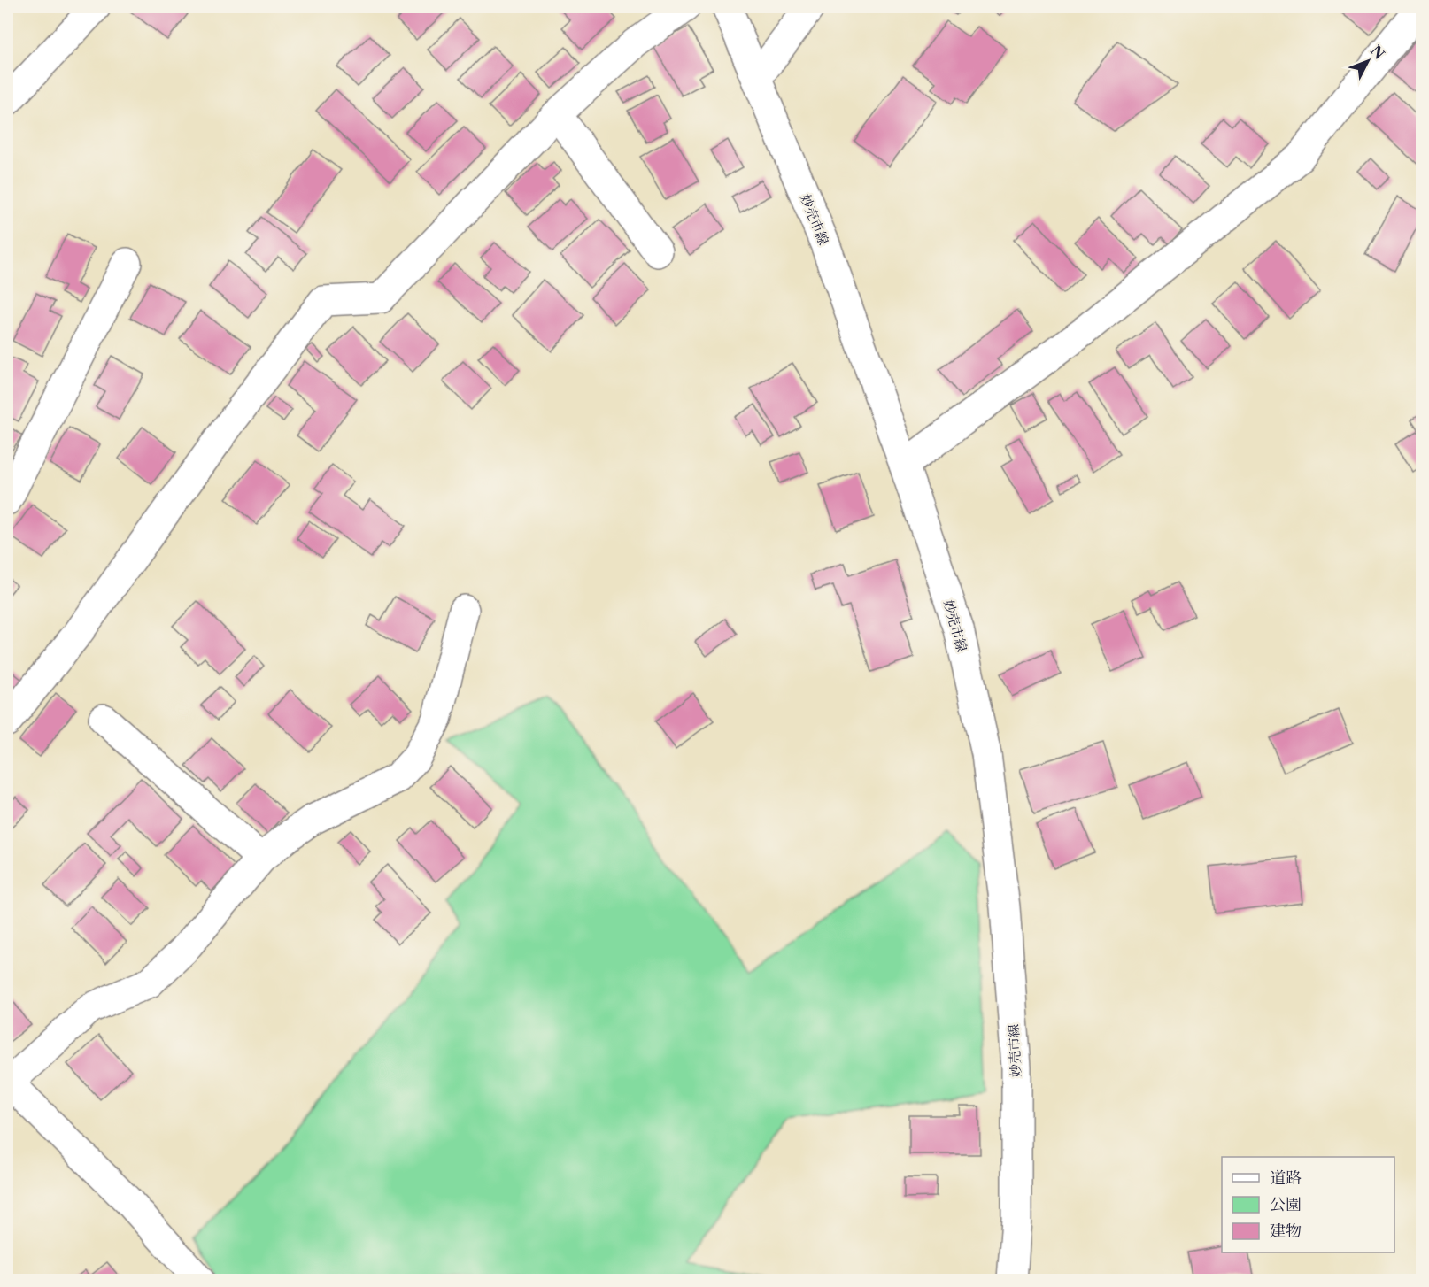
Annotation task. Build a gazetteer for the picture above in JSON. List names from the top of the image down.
{
  "streets": {
    "street": ["妙売市線"]
  },
  "legend": ["道路", "公園", "建物"],
  "north": "top right"
}
